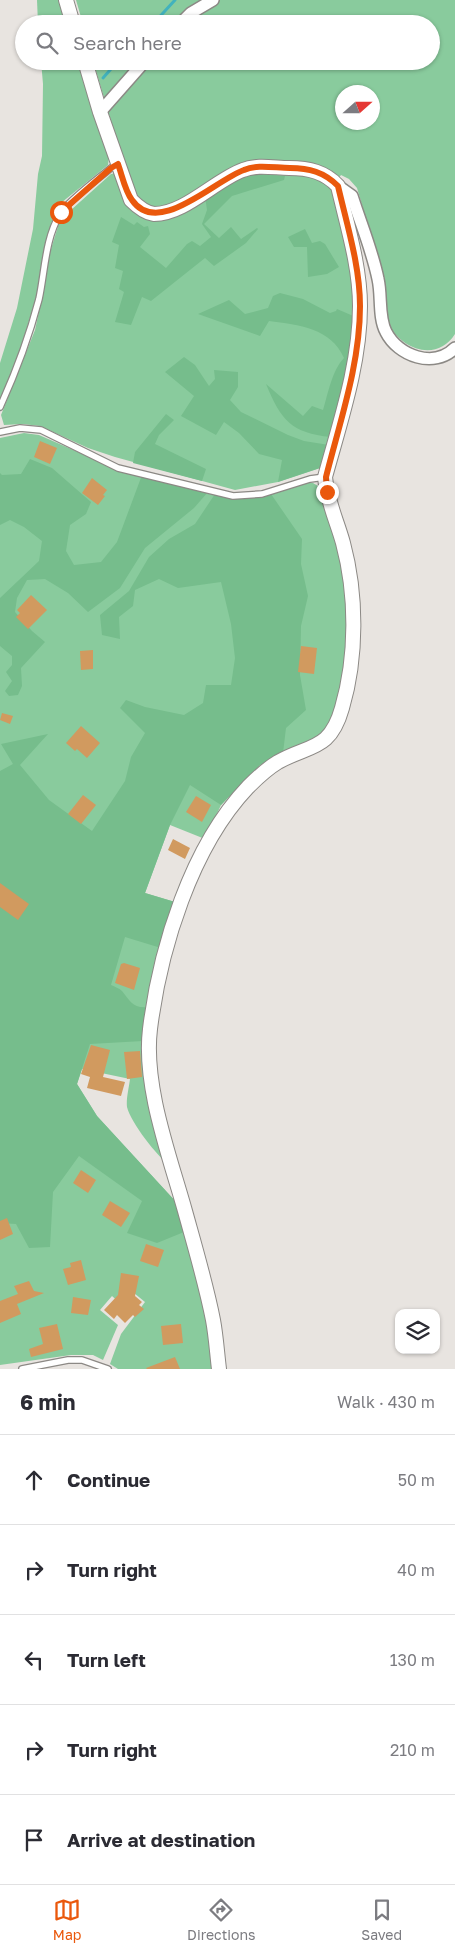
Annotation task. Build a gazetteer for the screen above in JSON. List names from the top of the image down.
{
  "north": "right",
  "page": {
    "search": "Search here",
    "heading": ["6 min", "Walk · 430 m"],
    "list": [
      ["Continue", "50 m"],
      ["Turn right", "40 m"],
      ["Turn left", "130 m"],
      ["Turn right", "210 m"],
      "Arrive at destination"
    ],
    "nav": ["Map", "Directions", "Saved"]
  }
}
